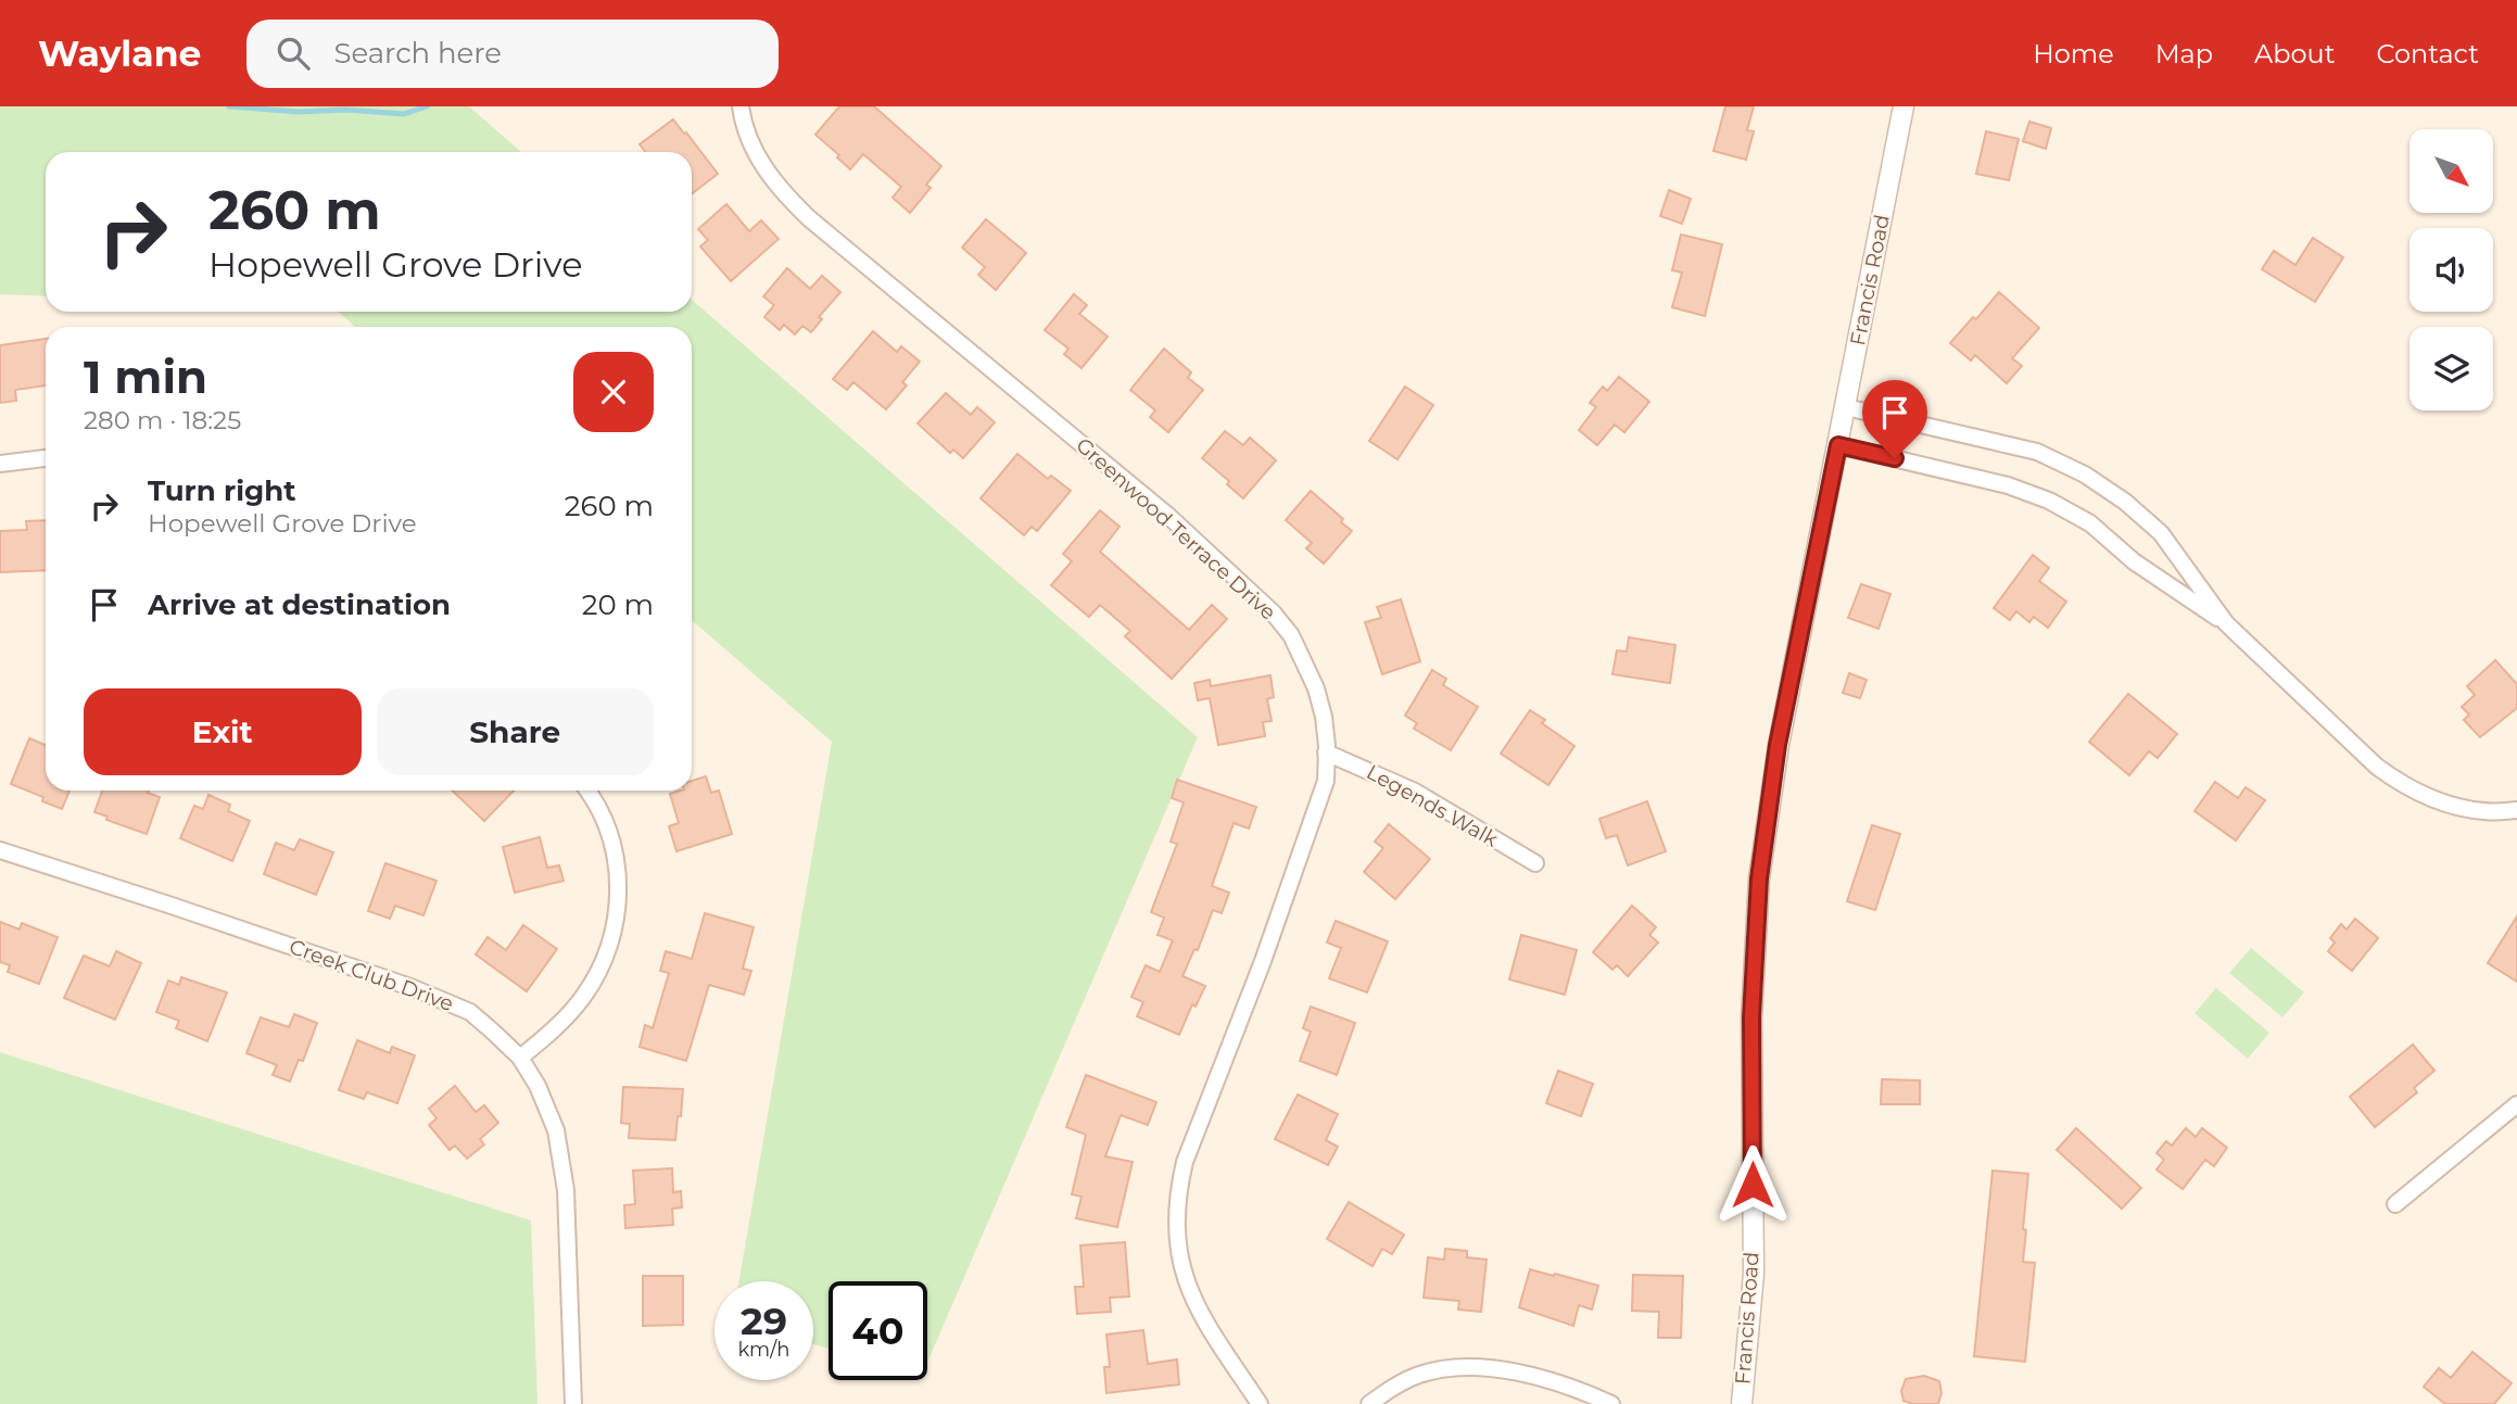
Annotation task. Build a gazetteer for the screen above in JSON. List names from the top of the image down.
{
  "streets": {
    "street": [
      "Francis Road",
      "Greenwood Terrace Drive",
      "Legends Walk",
      "Creek Club Drive"
    ]
  },
  "crossings": [
    ["Greenwood Terrace Drive", "Legends Walk"]
  ],
  "north": "bottom right",
  "page": {
    "header": "Waylane",
    "search": "Search here",
    "nav": [
      "Home",
      "Map",
      "About",
      "Contact"
    ],
    "turn": ["260 m", "Hopewell Grove Drive"],
    "heading": ["1 min", "280 m · 18:25"],
    "list": [
      {
        "name": "Turn right",
        "note": "Hopewell Grove Drive",
        "value": "260 m"
      },
      {
        "name": "Arrive at destination",
        "value": "20 m"
      }
    ],
    "buttons": ["Exit", "Share"],
    "speed": "29 km/h",
    "limit": "40"
  }
}
